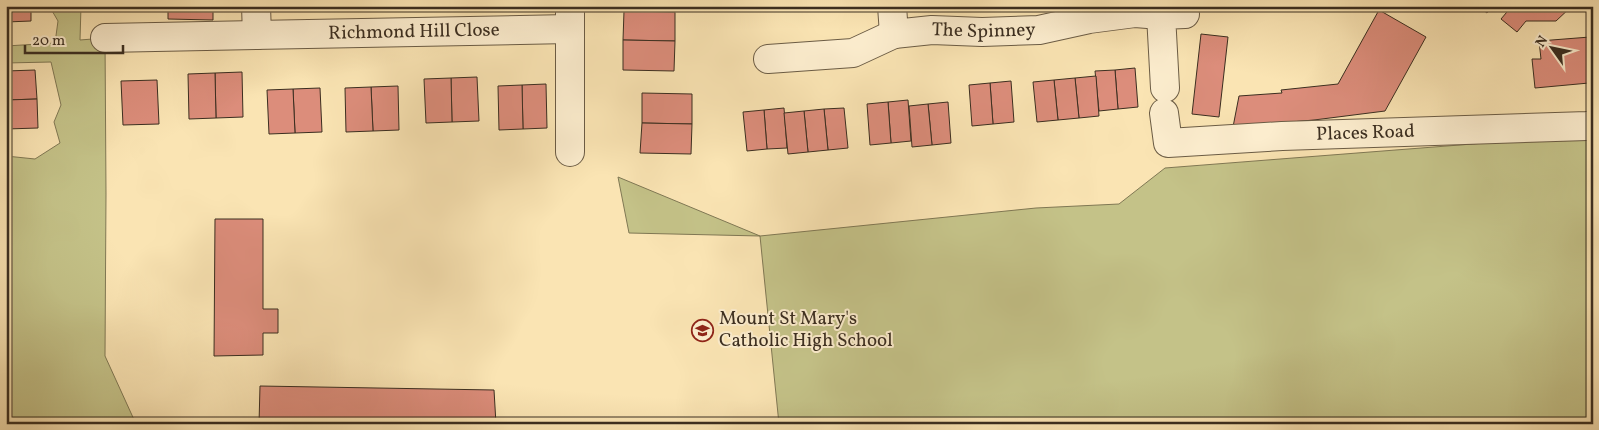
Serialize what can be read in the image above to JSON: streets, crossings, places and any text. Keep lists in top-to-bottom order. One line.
{"streets":{"street":["The Spinney","Richmond Hill Close","Places Road"]},"crossings":[["The Spinney","Places Road"]],"places":{"school or university":["Mount St Mary's Catholic High School"]},"scale_bar":"20 m","north":"top left"}
